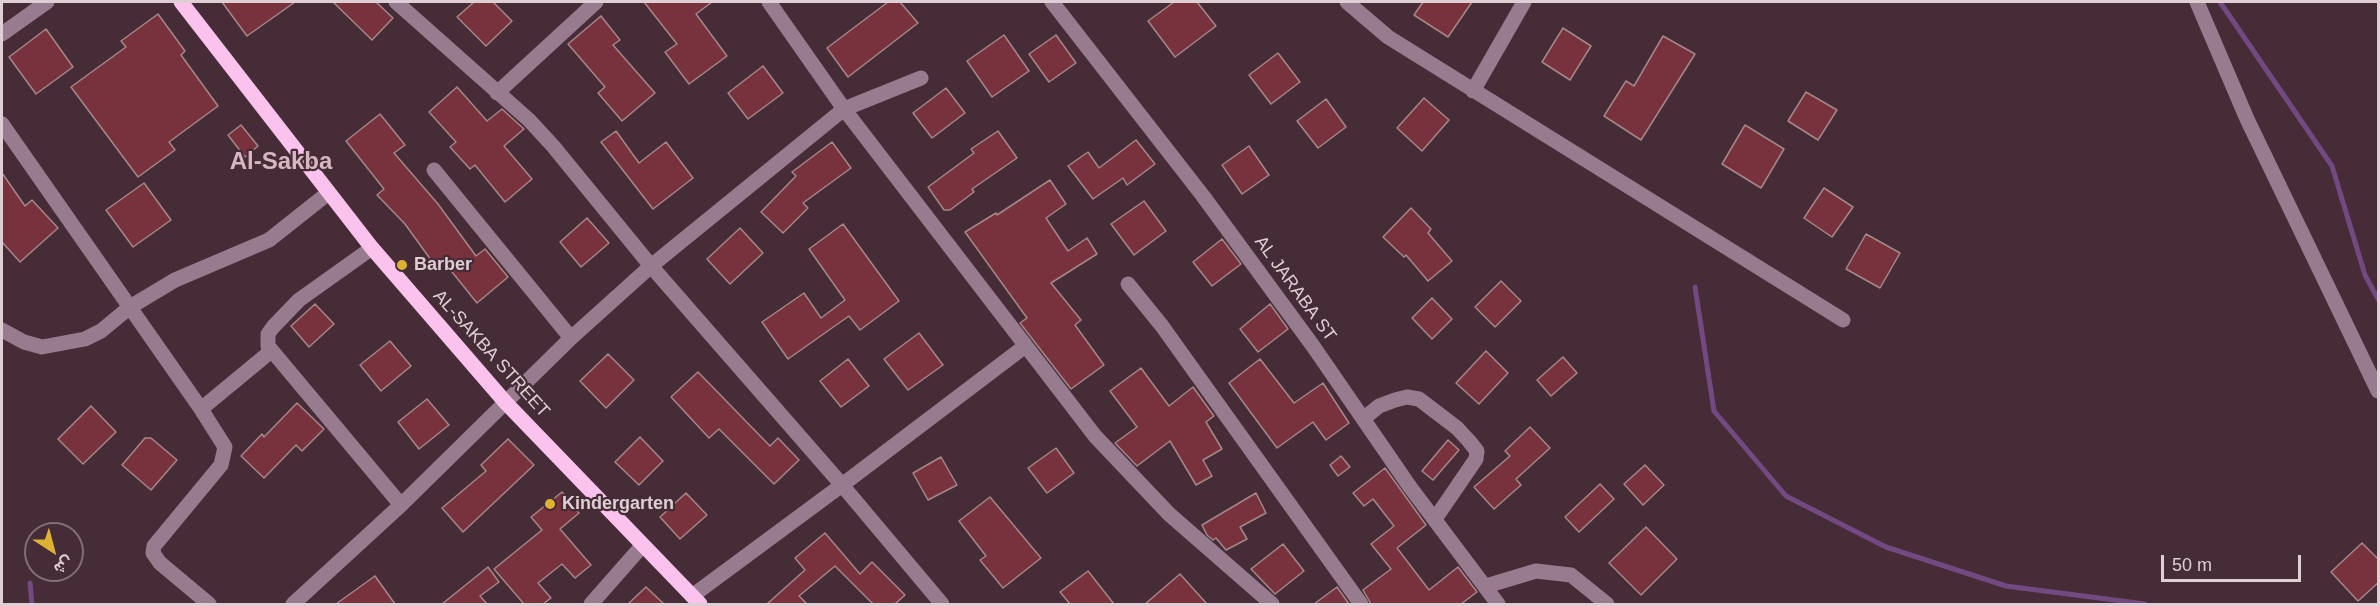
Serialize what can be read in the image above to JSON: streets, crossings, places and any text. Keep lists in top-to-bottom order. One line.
{"streets":{"main road":["AL-SAKBA STREET"],"street":["AL JARABA ST"]},"districts":["Al-Sakba"],"places":["Barber","Kindergarten"],"scale_bar":"50 m","north":"bottom right"}
